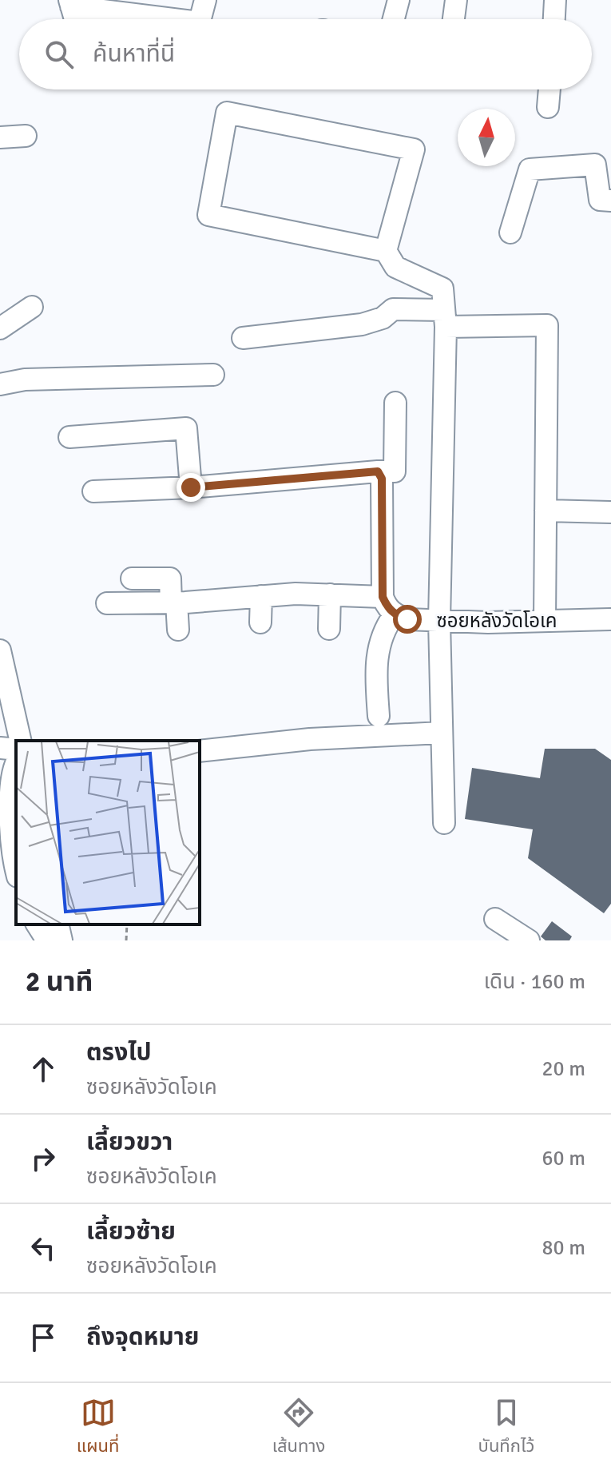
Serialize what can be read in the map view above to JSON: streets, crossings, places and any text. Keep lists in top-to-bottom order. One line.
{"streets":{"street":["ซอยหลังวัดโอเค"]},"north":"top","page":{"search":"ค้นหาที่นี่","heading":["2 นาที","เดิน · 160 m"],"list":[["ตรงไป","ซอยหลังวัดโอเค","20 m"],["เลี้ยวขวา","ซอยหลังวัดโอเค","60 m"],["เลี้ยวซ้าย","ซอยหลังวัดโอเค","80 m"],"ถึงจุดหมาย"],"nav":["แผนที่","เส้นทาง","บันทึกไว้"]}}
